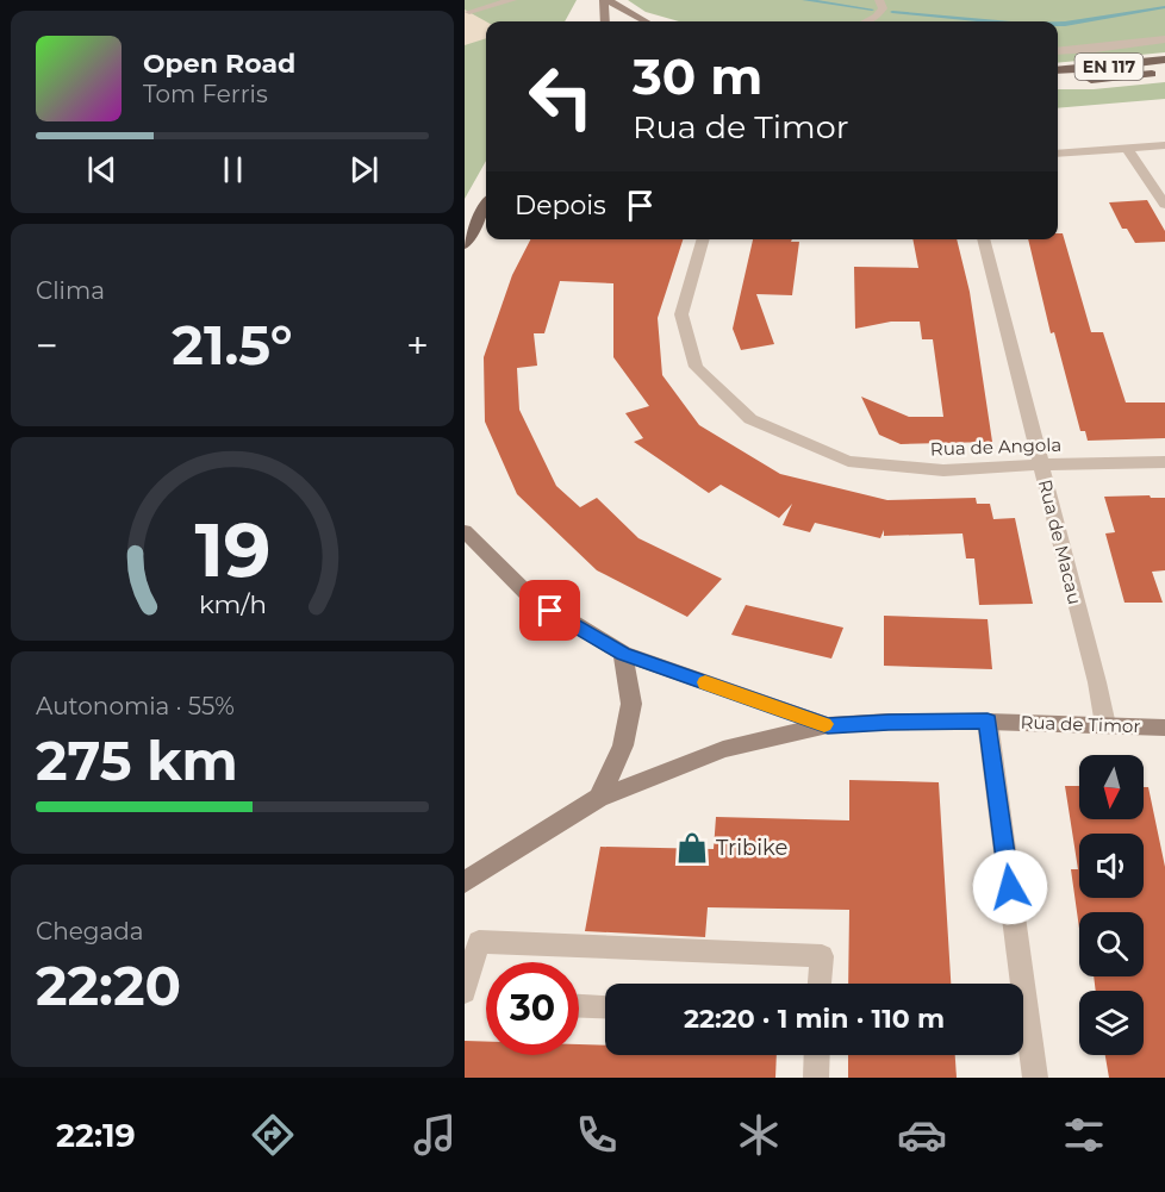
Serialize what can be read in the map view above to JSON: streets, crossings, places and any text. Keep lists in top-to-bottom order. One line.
{"streets":{"main road":["EN 117"],"street":["Rua de Angola","Rua de Macau","Rua de Timor"]},"crossings":[["Rua de Angola","Rua de Macau"],["Rua de Macau","Rua de Timor"]],"places":{"shop":["Tribike"]},"north":"bottom","page":{"turn":["30 m","Rua de Timor"],"song":["Open Road","Tom Ferris"],"then":"Depois","tile":["Clima",["Autonomia · 55%","275 km"],["Chegada","22:20"]],"heat":["−","21.5°","+"],"limit":"30","trip":"22:20 · 1 min · 110 m","tabs":"22:19","gauge":["19","km/h"]}}
